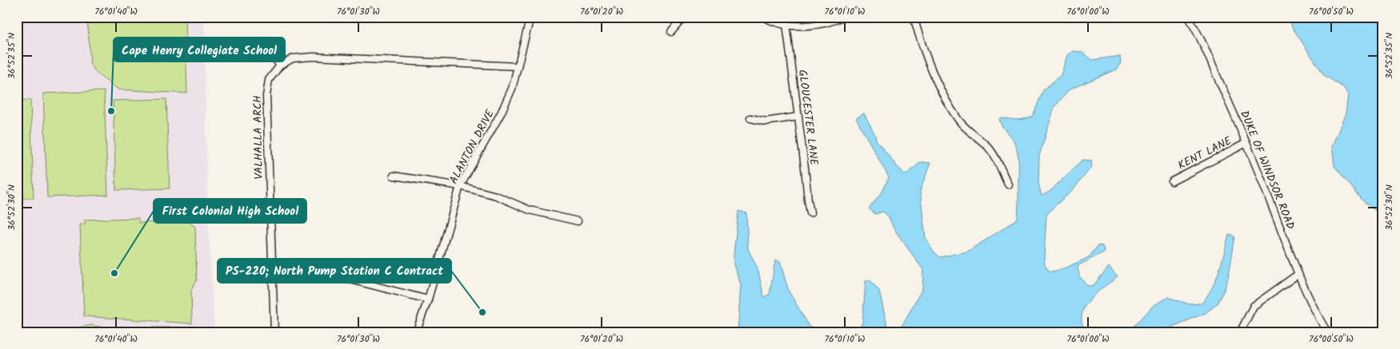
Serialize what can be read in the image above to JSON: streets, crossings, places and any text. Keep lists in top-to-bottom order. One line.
{"streets":{"street":["GLOUCESTER LANE","VALHALLA ARCH","ALANTON DRIVE","KENT LANE","DUKE OF WINDSOR ROAD"]},"crossings":[["KENT LANE","DUKE OF WINDSOR ROAD"]],"places":["Cape Henry Collegiate School","First Colonial High School","PS-220; North Pump Station C Contract"],"coordinates":["76°01'40\"W","76°01'30\"W","76°01'20\"W","76°01'10\"W","76°01'00\"W","76°00'50\"W","36°52'35\"N","36°52'30\"N"]}
